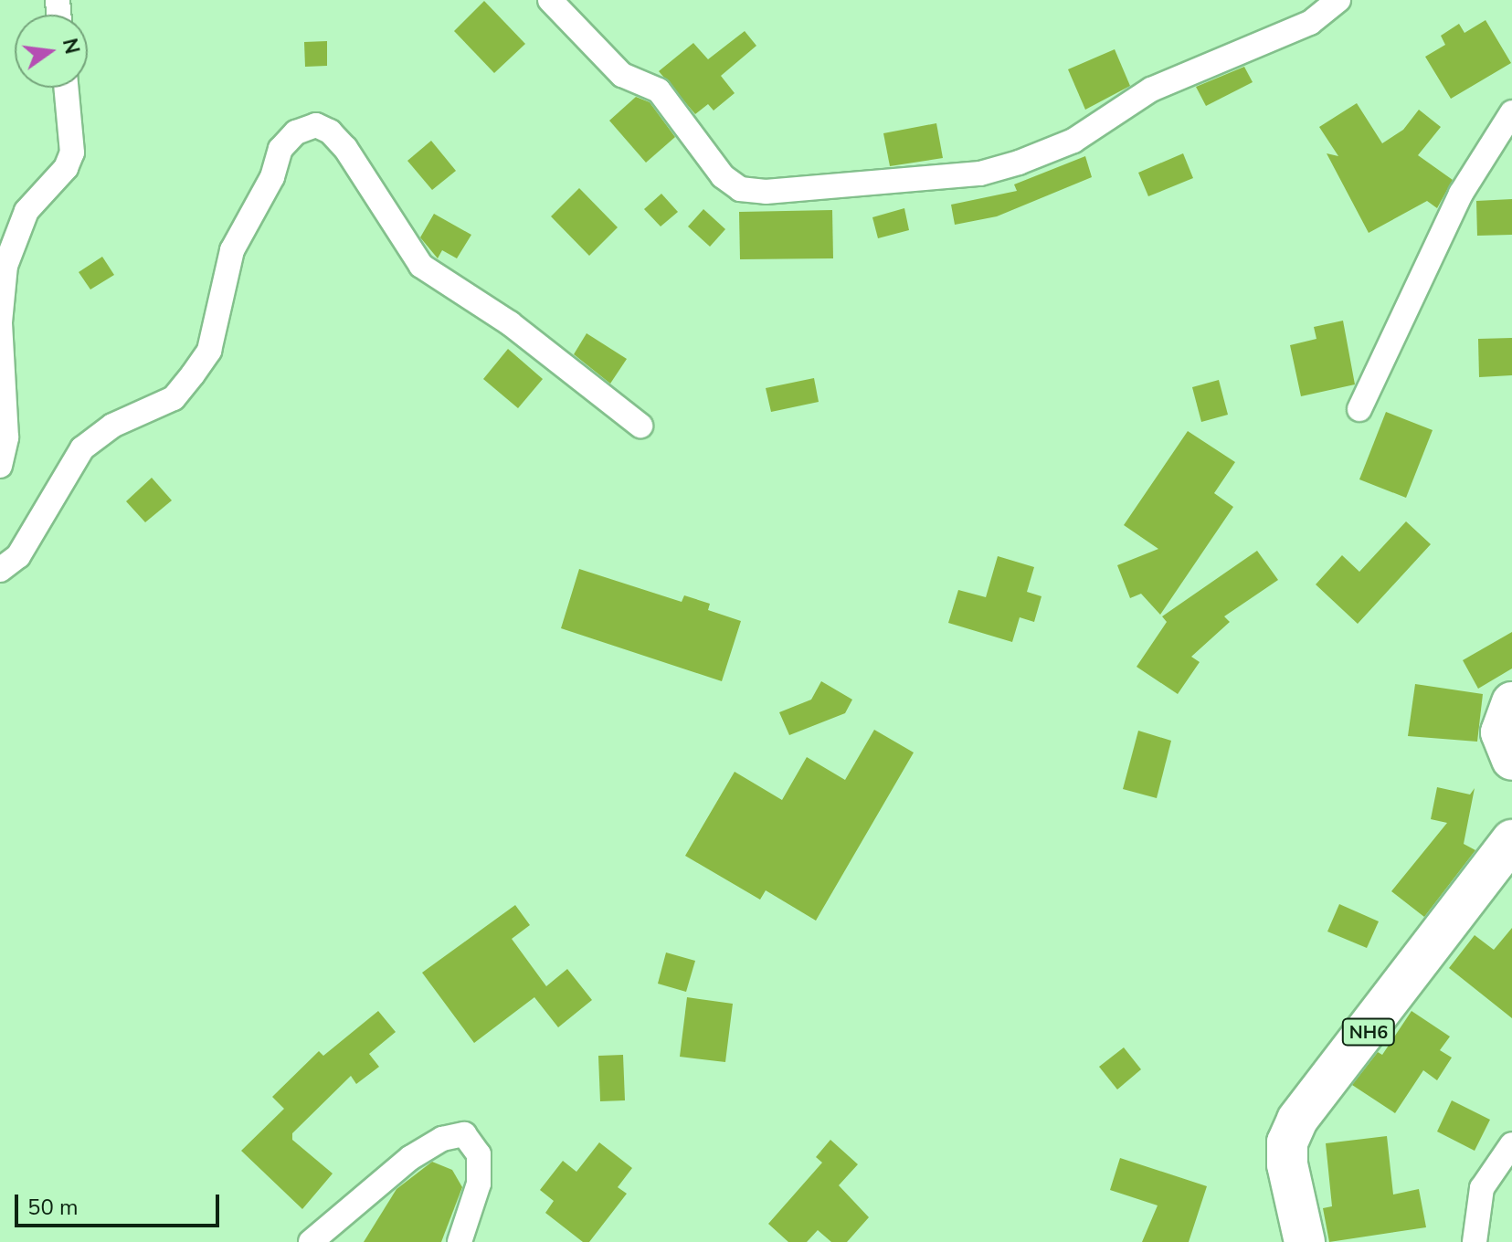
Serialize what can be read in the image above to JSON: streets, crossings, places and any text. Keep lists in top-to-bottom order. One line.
{"streets":{"highway":["NH6"]},"scale_bar":"50 m","north":"right"}
